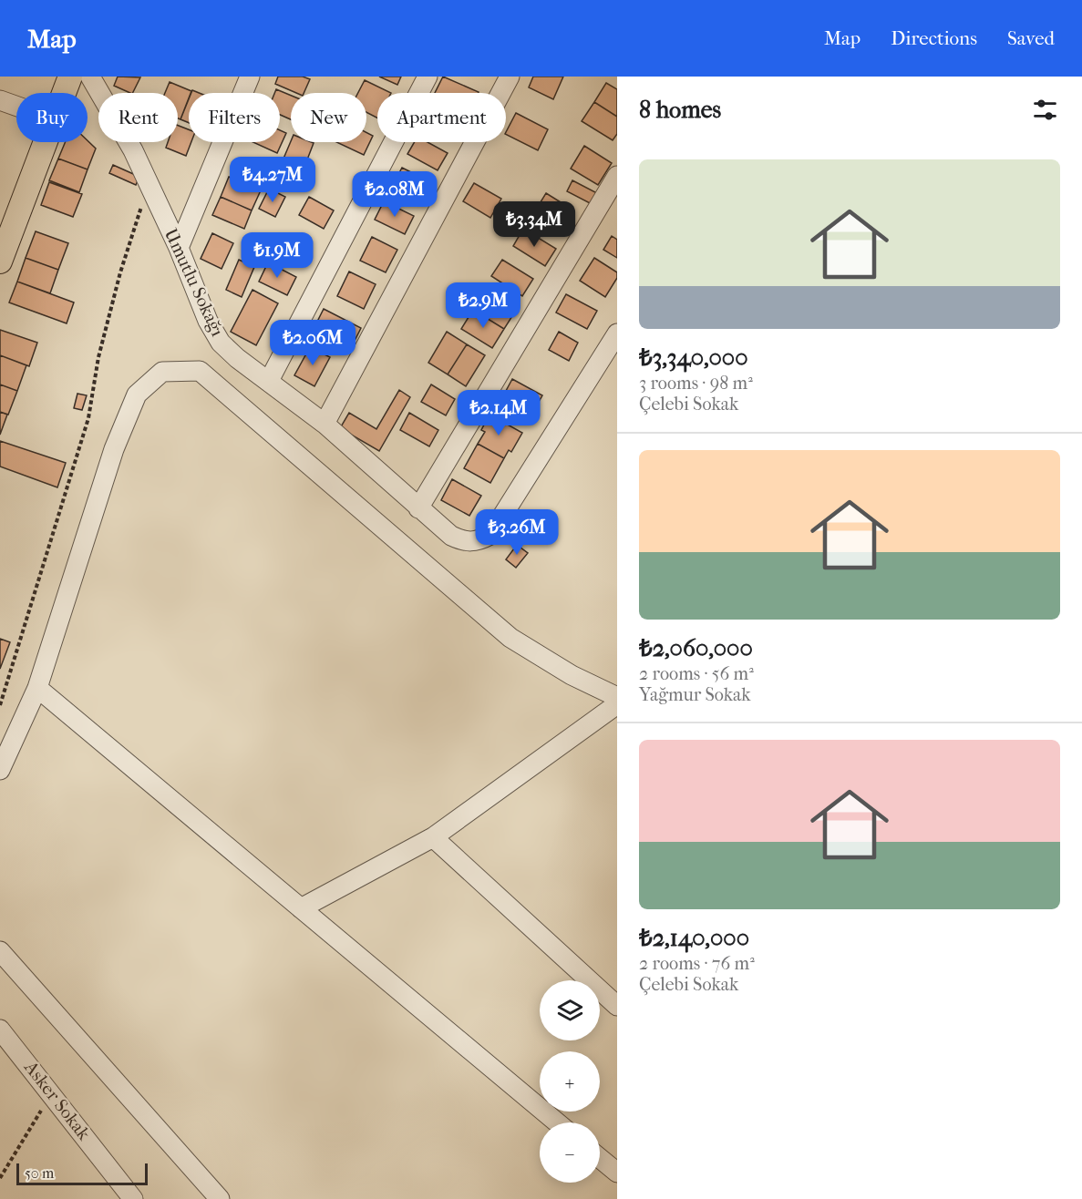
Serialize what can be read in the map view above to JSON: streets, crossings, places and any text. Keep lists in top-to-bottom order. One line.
{"streets":{"street":["Umutlu Sokağı","Asker Sokak"]},"scale_bar":"50 m","page":{"header":"Map","nav":["Map","Directions","Saved"],"heading":"8 homes","chip":["Buy","Rent","Filters","New","Apartment"],"list":[{"name":"₺3,340,000","note":"3 rooms · 98 m² · Çelebi Sokak"},{"name":"₺2,060,000","note":"2 rooms · 56 m² · Yağmur Sokak"},{"name":"₺2,140,000","note":"2 rooms · 76 m² · Çelebi Sokak"}],"price":["₺4.27M","₺2.08M","₺3.34M","₺1.9M","₺2.9M","₺2.06M","₺2.14M","₺3.26M"],"map_buttons":["+","−"],"scale":"50 m"}}
